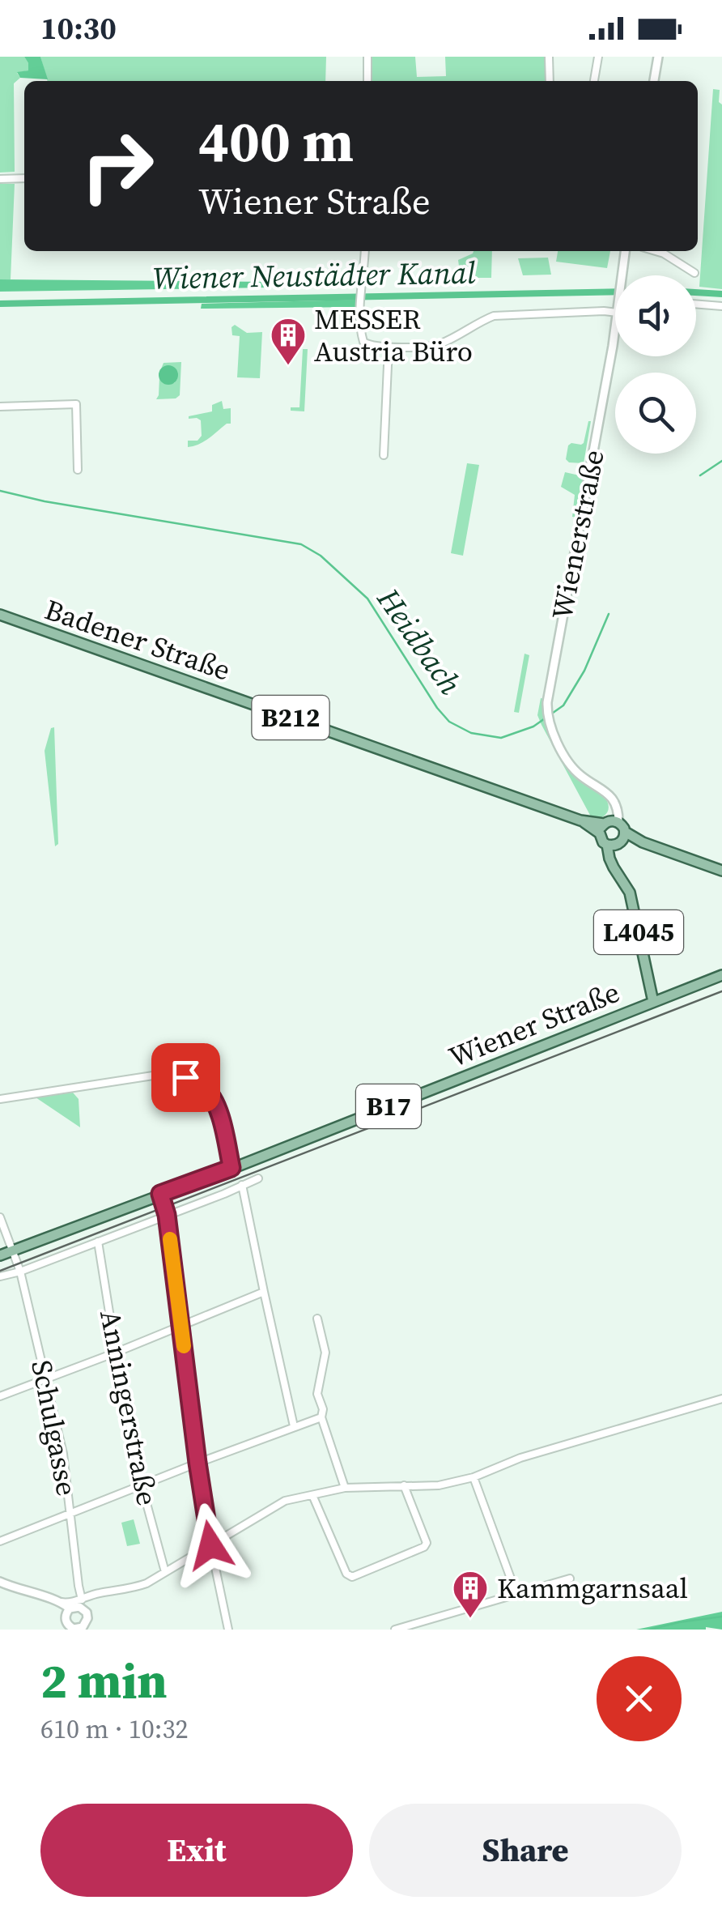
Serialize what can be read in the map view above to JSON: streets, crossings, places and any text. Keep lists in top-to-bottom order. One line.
{"streets":{"main road":["Badener Straße","B212","L4045","Wiener Straße","B17"],"street":["Wienerstraße","Anningerstraße","Schulgasse"]},"crossings":[["Wienerstraße","Badener Straße"],["Wienerstraße","B212"],["Badener Straße","B212"],["B212","L4045"],["L4045","Wiener Straße"],["Wiener Straße","Schulgasse"]],"water":["Wiener Neustädter Kanal","Heidbach"],"places":{"building":["MESSER Austria Büro","Kammgarnsaal"]},"page":{"status":"10:30","turn":["400 m","Wiener Straße"],"heading":["2 min","610 m · 10:32"],"buttons":["Exit","Share"]}}
